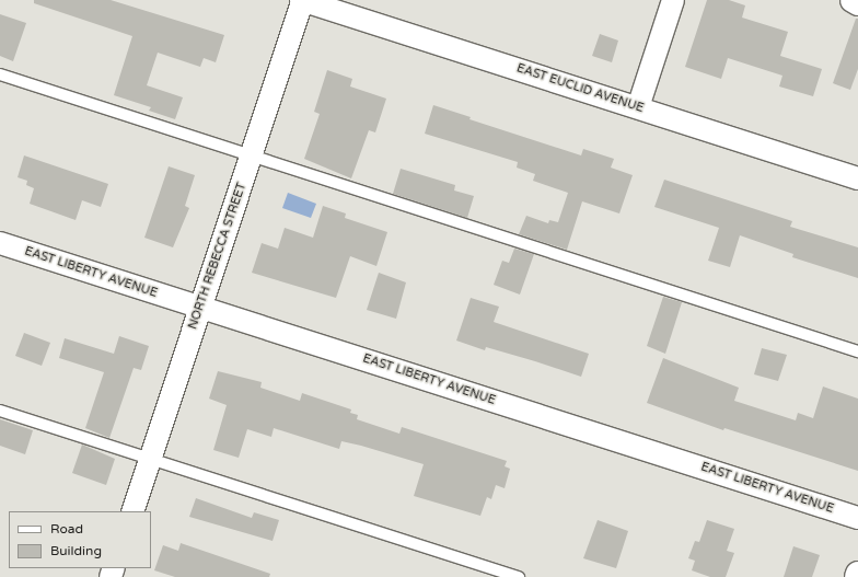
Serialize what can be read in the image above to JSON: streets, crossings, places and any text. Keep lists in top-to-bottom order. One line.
{"streets":{"street":["EAST EUCLID AVENUE","NORTH REBECCA STREET","EAST LIBERTY AVENUE"]},"crossings":[["EAST EUCLID AVENUE","NORTH REBECCA STREET"],["NORTH REBECCA STREET","EAST LIBERTY AVENUE"]],"legend":["Road","Building"]}
